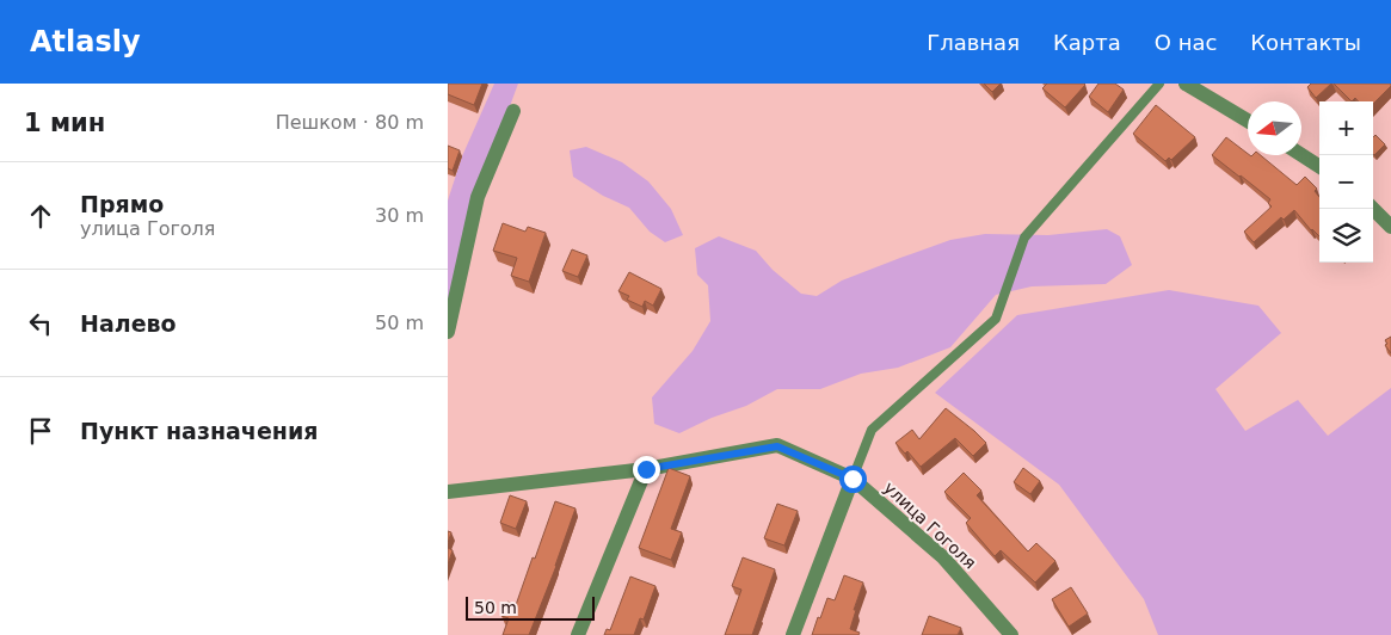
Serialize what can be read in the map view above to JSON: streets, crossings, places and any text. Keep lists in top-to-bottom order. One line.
{"streets":{"street":["улица Гоголя"]},"scale_bar":"50 m","north":"left","page":{"header":"Atlasly","nav":["Главная","Карта","О нас","Контакты"],"heading":["1 мин","Пешком · 80 m"],"map_buttons":["+","−"],"list":[["Прямо","улица Гоголя","30 m"],["Налево","50 m"],"Пункт назначения"],"scale":"50 m"}}
